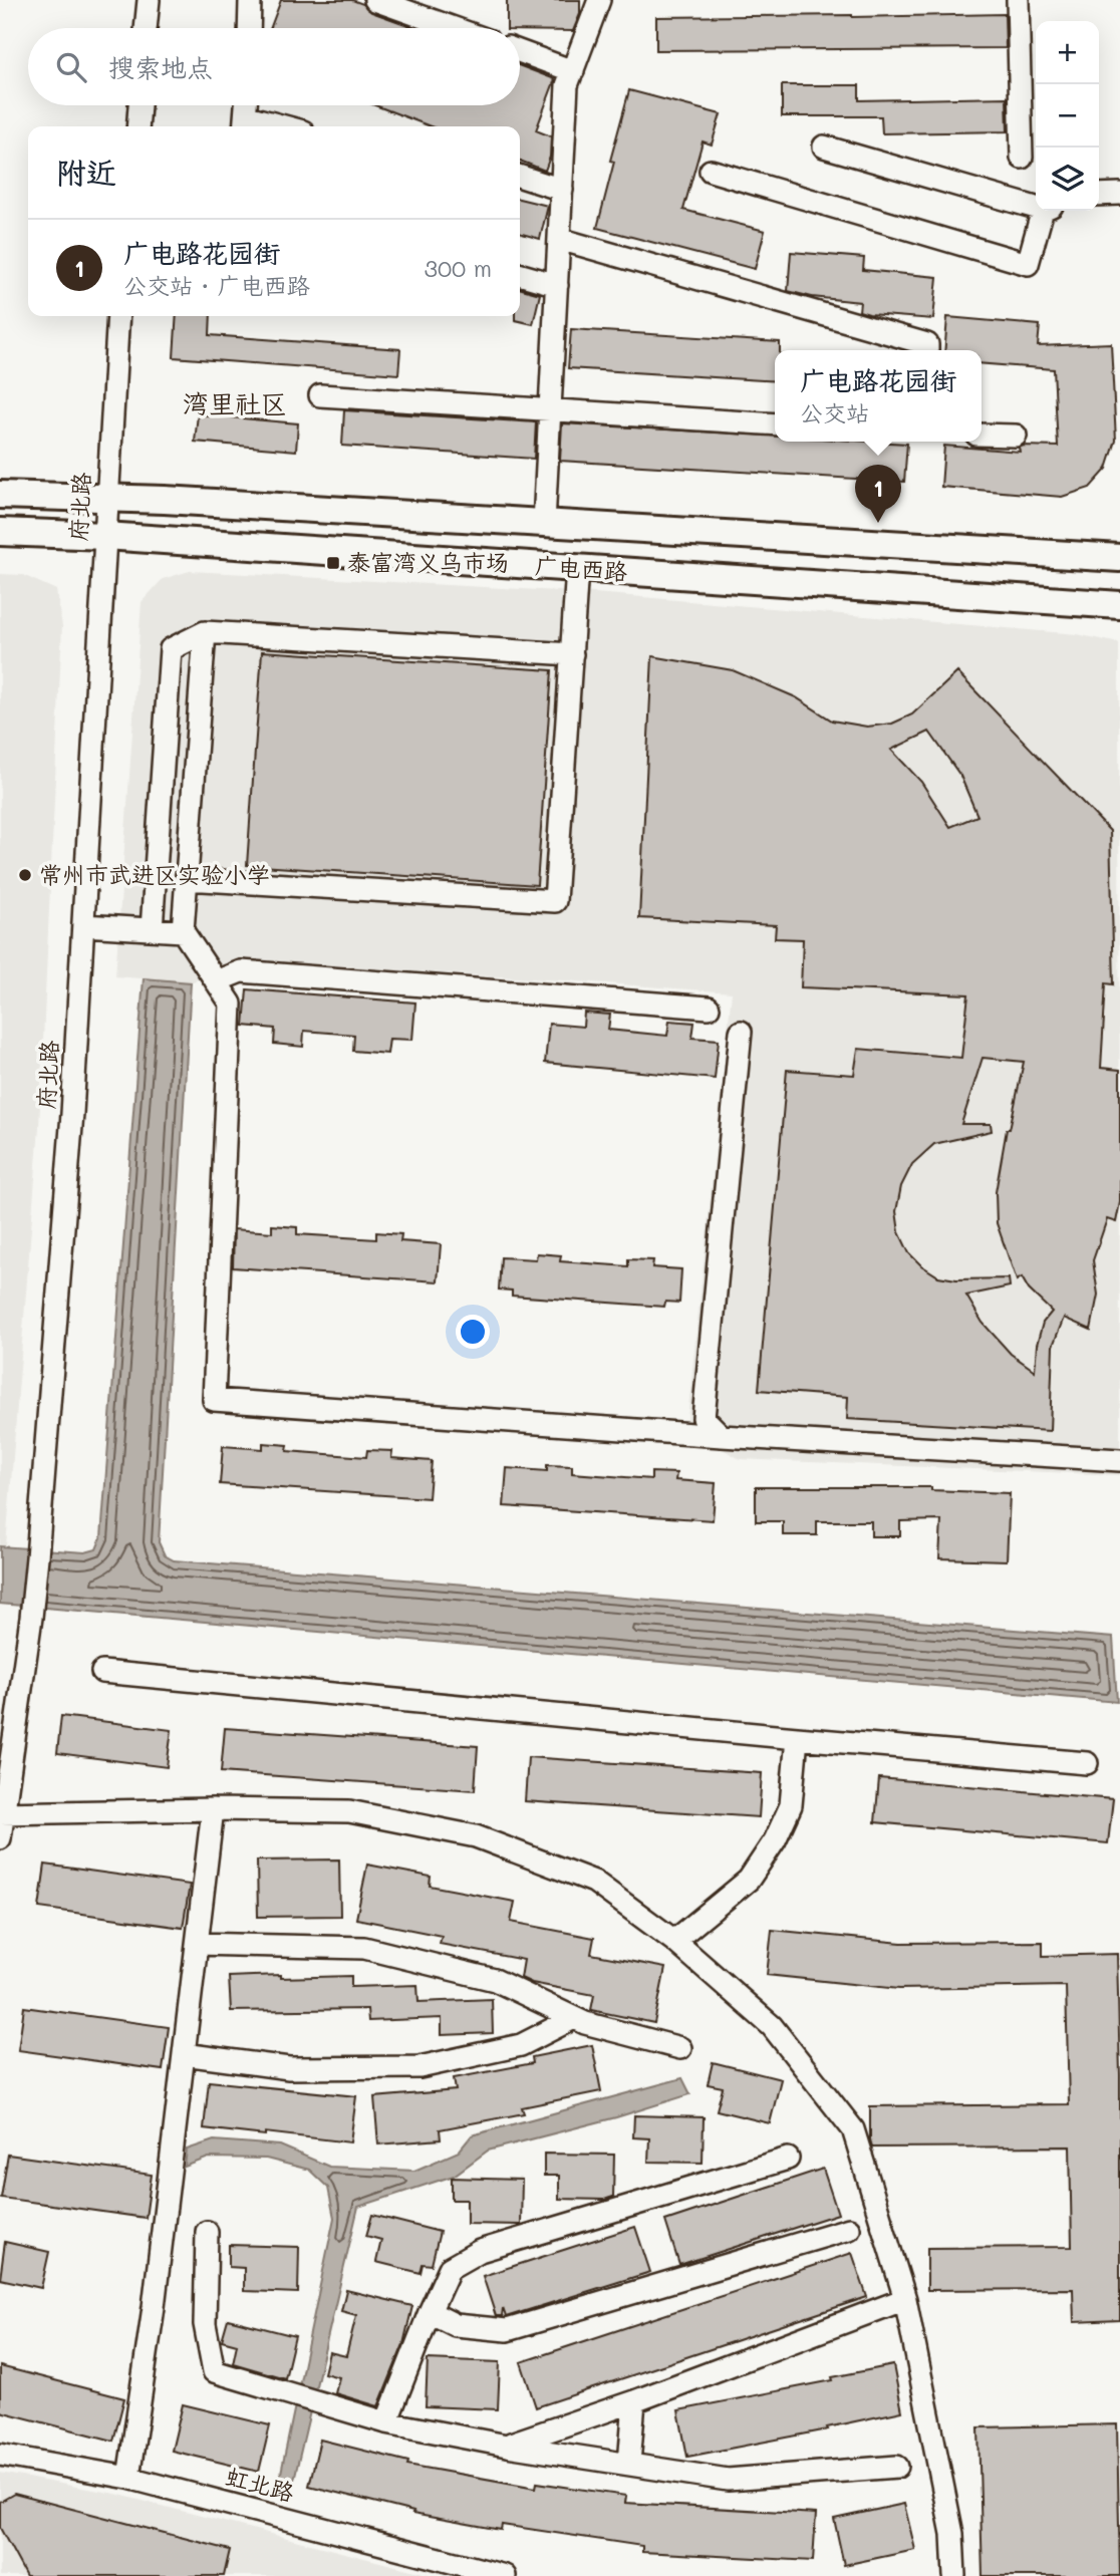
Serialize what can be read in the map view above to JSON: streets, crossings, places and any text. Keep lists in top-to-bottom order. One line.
{"streets":{"main road":["广电西路"],"street":["府北路","虹北路"]},"crossings":[["府北路","广电西路"]],"districts":["湾里社区"],"places":{"transit":["泰富湾义乌市场"],"other":["常州市武进区实验小学"]},"page":{"map_buttons":["+","−"],"search":"搜索地点","heading":"附近","list":[{"mark":"1","name":"广电路花园街","note":"公交站 · 广电西路","value":"300 m"}],"popup":["广电路花园街","公交站"],"pins":"1"}}
